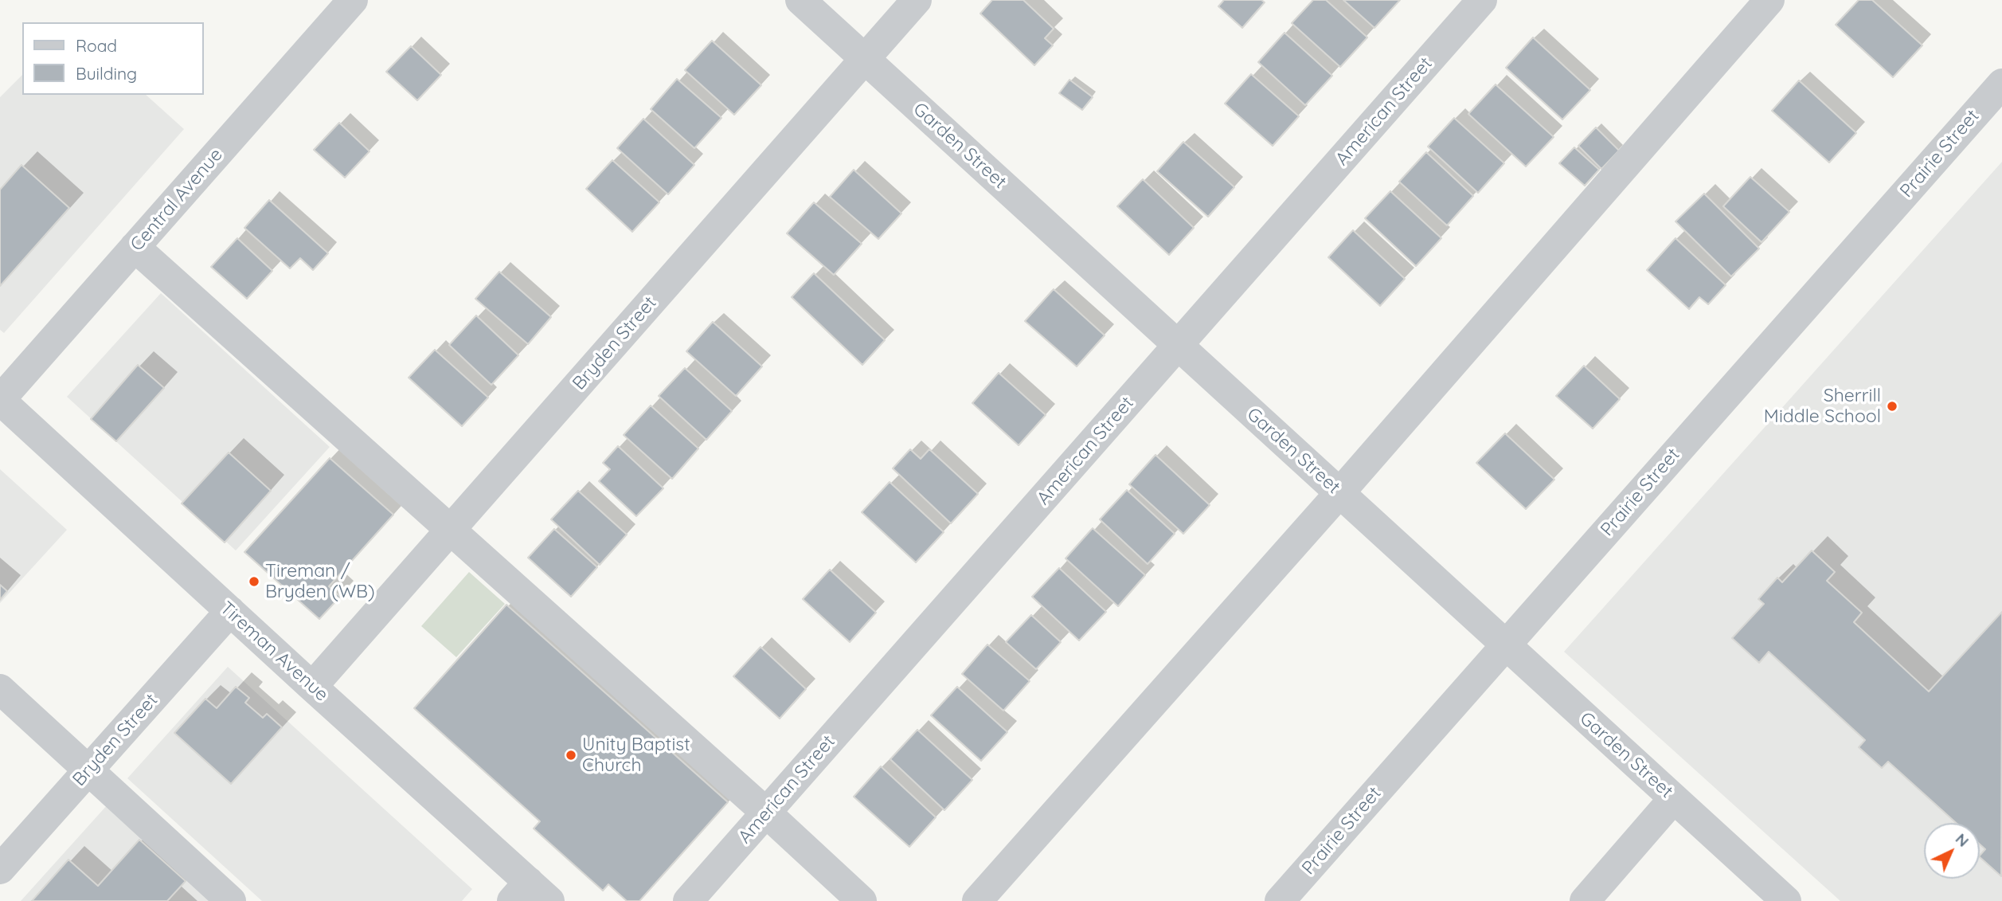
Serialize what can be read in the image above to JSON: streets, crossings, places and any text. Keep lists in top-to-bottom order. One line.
{"streets":{"street":["American Street","Garden Street","Prairie Street","Central Avenue","Bryden Street","Tireman Avenue"]},"crossings":[["American Street","Garden Street"],["Garden Street","Prairie Street"],["Garden Street","Bryden Street"],["Central Avenue","Tireman Avenue"],["Bryden Street","Tireman Avenue"]],"places":["Sherrill Middle School","Tireman / Bryden (WB)","Unity Baptist Church"],"legend":["Road","Building"],"north":"top right"}
